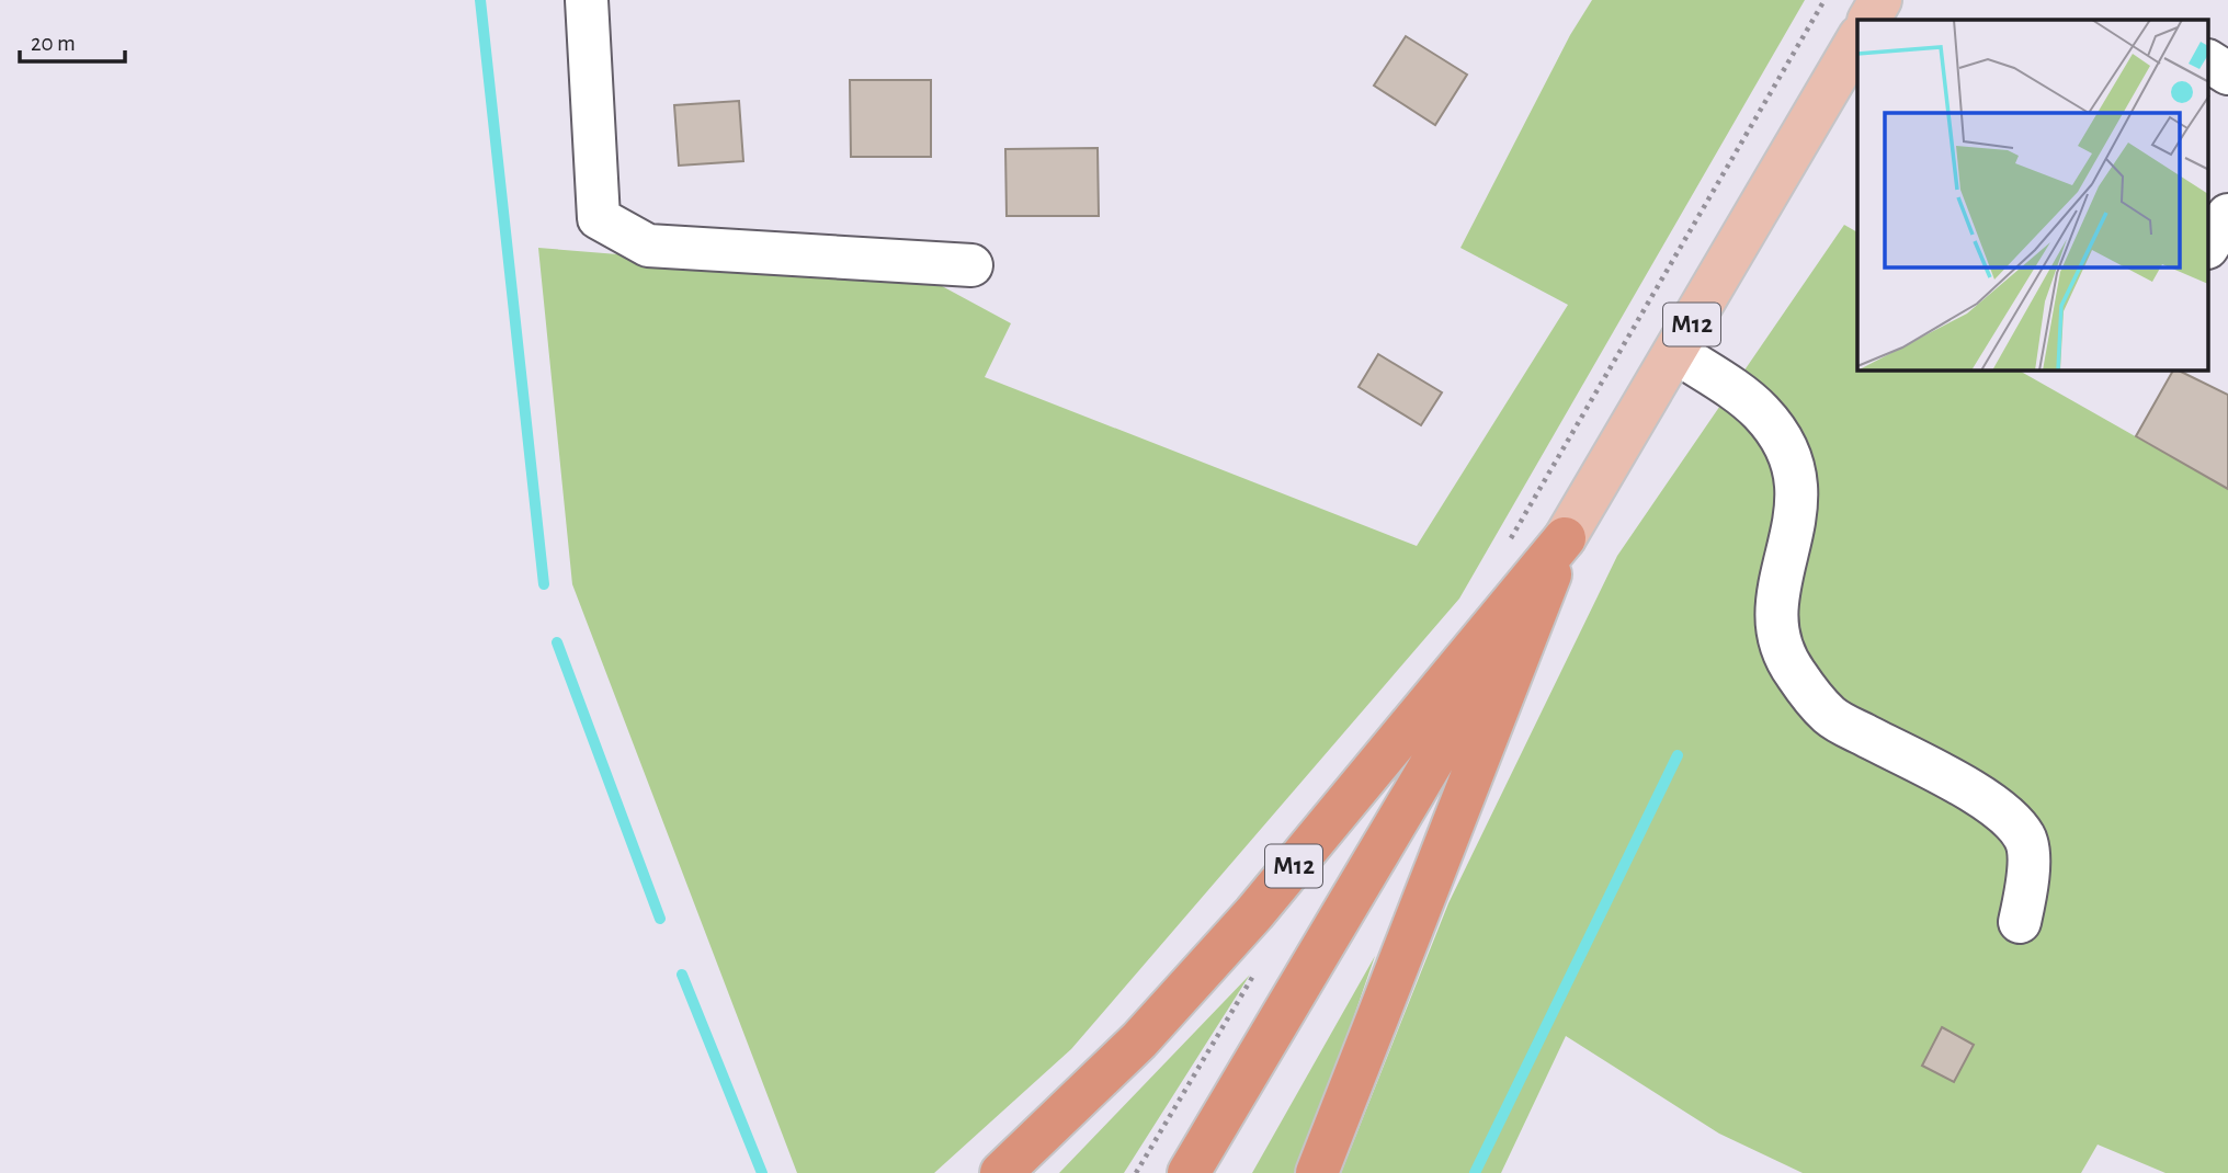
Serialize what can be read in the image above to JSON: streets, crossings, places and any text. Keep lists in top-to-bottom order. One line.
{"streets":{"highway":["М12"]},"scale_bar":"20 m"}
